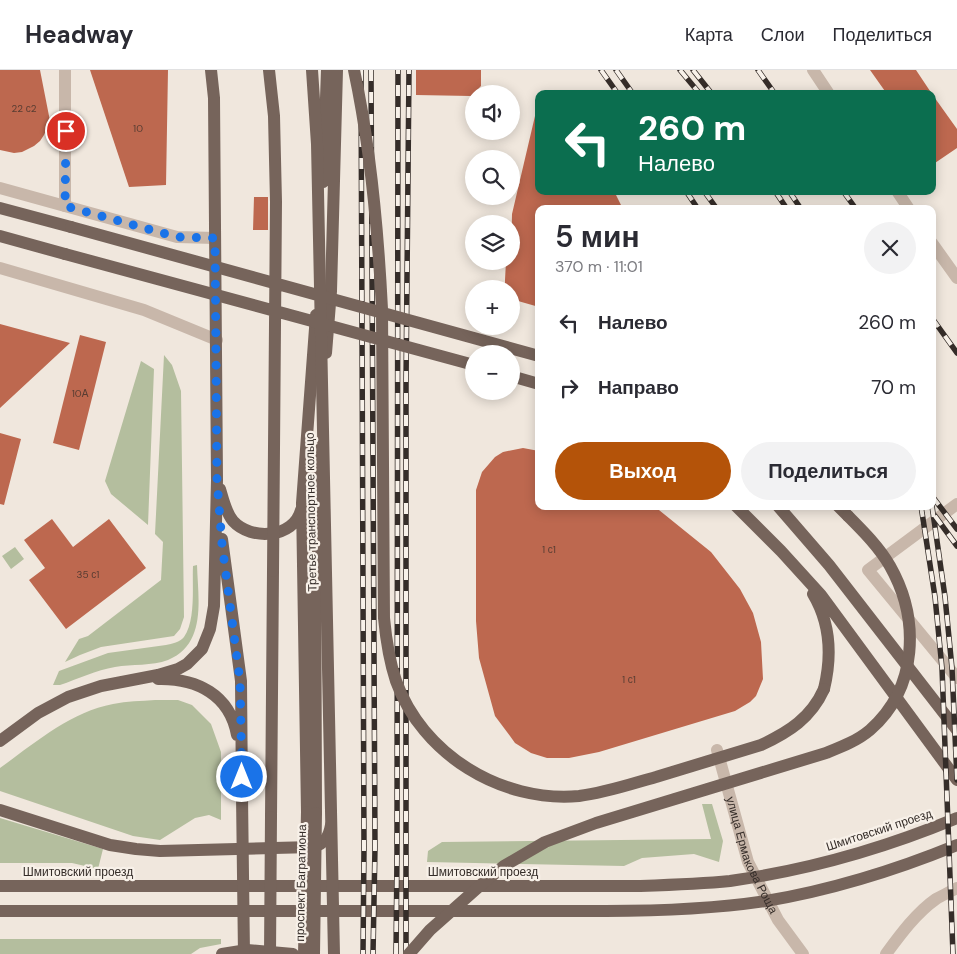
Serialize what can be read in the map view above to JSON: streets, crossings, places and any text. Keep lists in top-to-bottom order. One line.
{"streets":{"main road":["Третье транспортное кольцо","Шмитовский проезд","проспект Багратиона"],"street":["улица Ермакова Роща"]},"crossings":[["Шмитовский проезд","улица Ермакова Роща"]],"house_numbers":["22 с2","10","10А","1 с1","35 с1","1 с1"],"page":{"header":"Headway","nav":["Карта","Слои","Поделиться"],"map_buttons":["+","−"],"turn":["260 m","Налево"],"heading":["5 мин","370 m · 11:01"],"list":[{"name":"Налево","value":"260 m"},{"name":"Направо","value":"70 m"}],"buttons":["Выход","Поделиться"]}}
